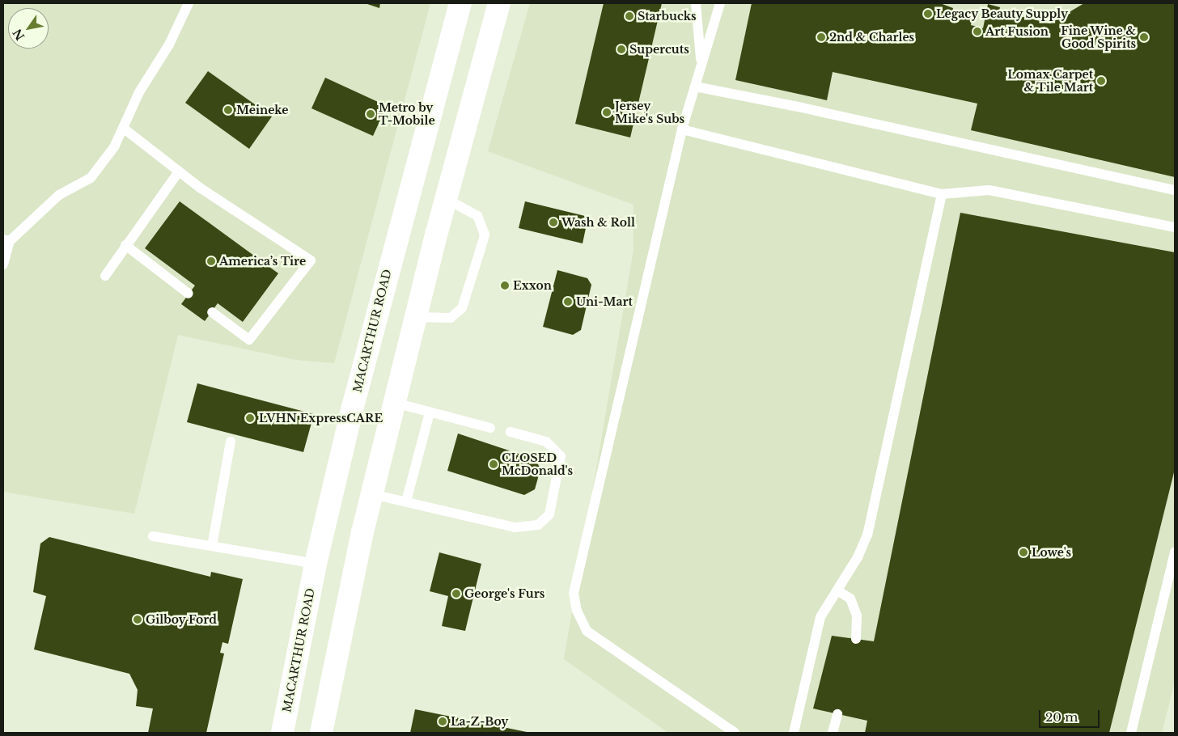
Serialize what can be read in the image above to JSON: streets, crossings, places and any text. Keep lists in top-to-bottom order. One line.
{"streets":{"highway":["MACARTHUR ROAD"]},"places":["Legacy Beauty Supply","Starbucks","Art Fusion","2nd & Charles","Fine Wine & Good Spirits","Supercuts","Lomax Carpet & Tile Mart","Meineke","Jersey Mike's Subs","Metro by T-Mobile","Wash & Roll","America’s Tire","Exxon","Uni-Mart","LVHN ExpressCARE","CLOSED McDonald's","Lowe's","George's Furs","Gilboy Ford","La-Z-Boy"],"scale_bar":"20 m","north":"bottom left"}
